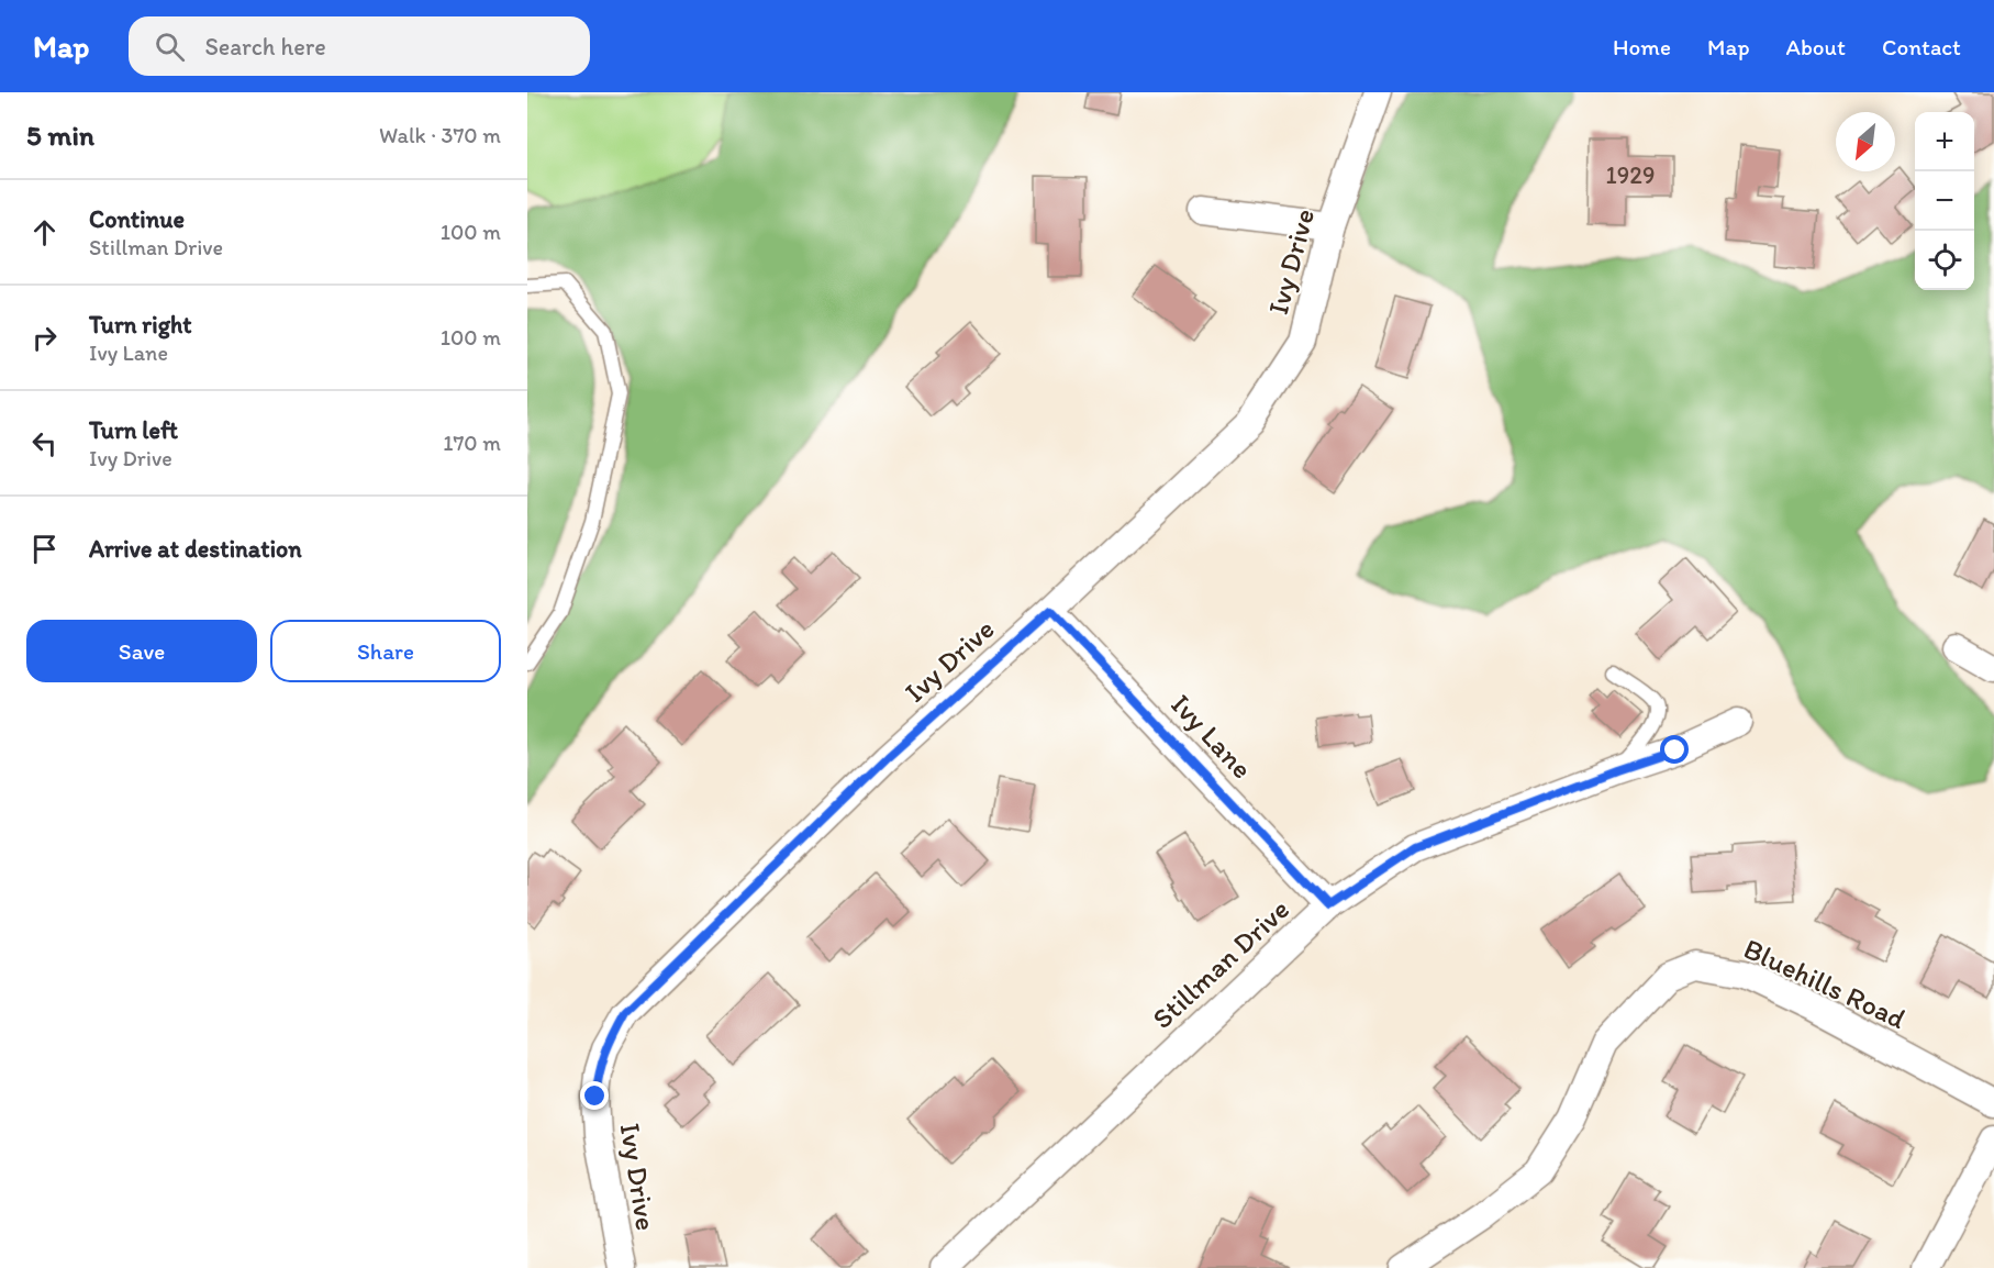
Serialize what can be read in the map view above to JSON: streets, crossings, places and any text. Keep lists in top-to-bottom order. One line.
{"streets":{"street":["Ivy Drive","Ivy Lane","Stillman Drive","Bluehills Road"]},"crossings":[["Ivy Drive","Ivy Lane"],["Ivy Lane","Stillman Drive"]],"house_numbers":["1929"],"north":"bottom left","page":{"header":"Map","search":"Search here","nav":["Home","Map","About","Contact"],"heading":["5 min","Walk · 370 m"],"map_buttons":["+","−"],"list":[["Continue","Stillman Drive","100 m"],["Turn right","Ivy Lane","100 m"],["Turn left","Ivy Drive","170 m"],"Arrive at destination"],"buttons":["Save","Share"]}}
